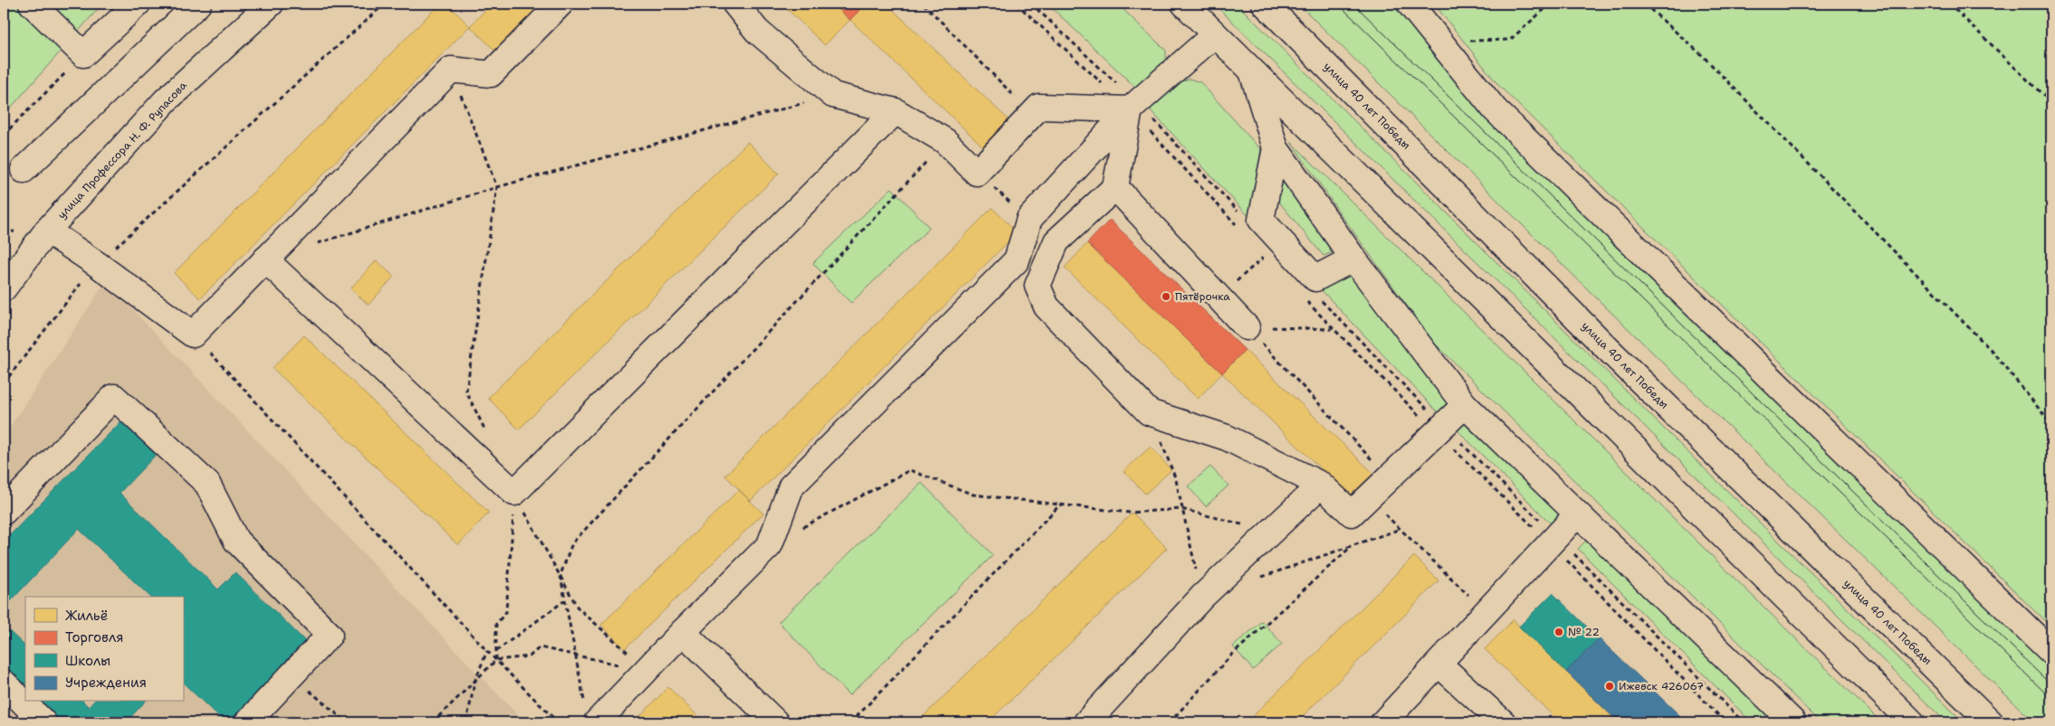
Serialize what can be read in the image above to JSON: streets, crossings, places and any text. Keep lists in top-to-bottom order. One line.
{"streets":{"street":["улица 40 лет Победы","улица Профессора Н. Ф. Рупасова"]},"places":["Пятёрочка","№ 22","Ижевск 426067"],"legend":["Жильё","Торговля","Школы","Учреждения"]}
